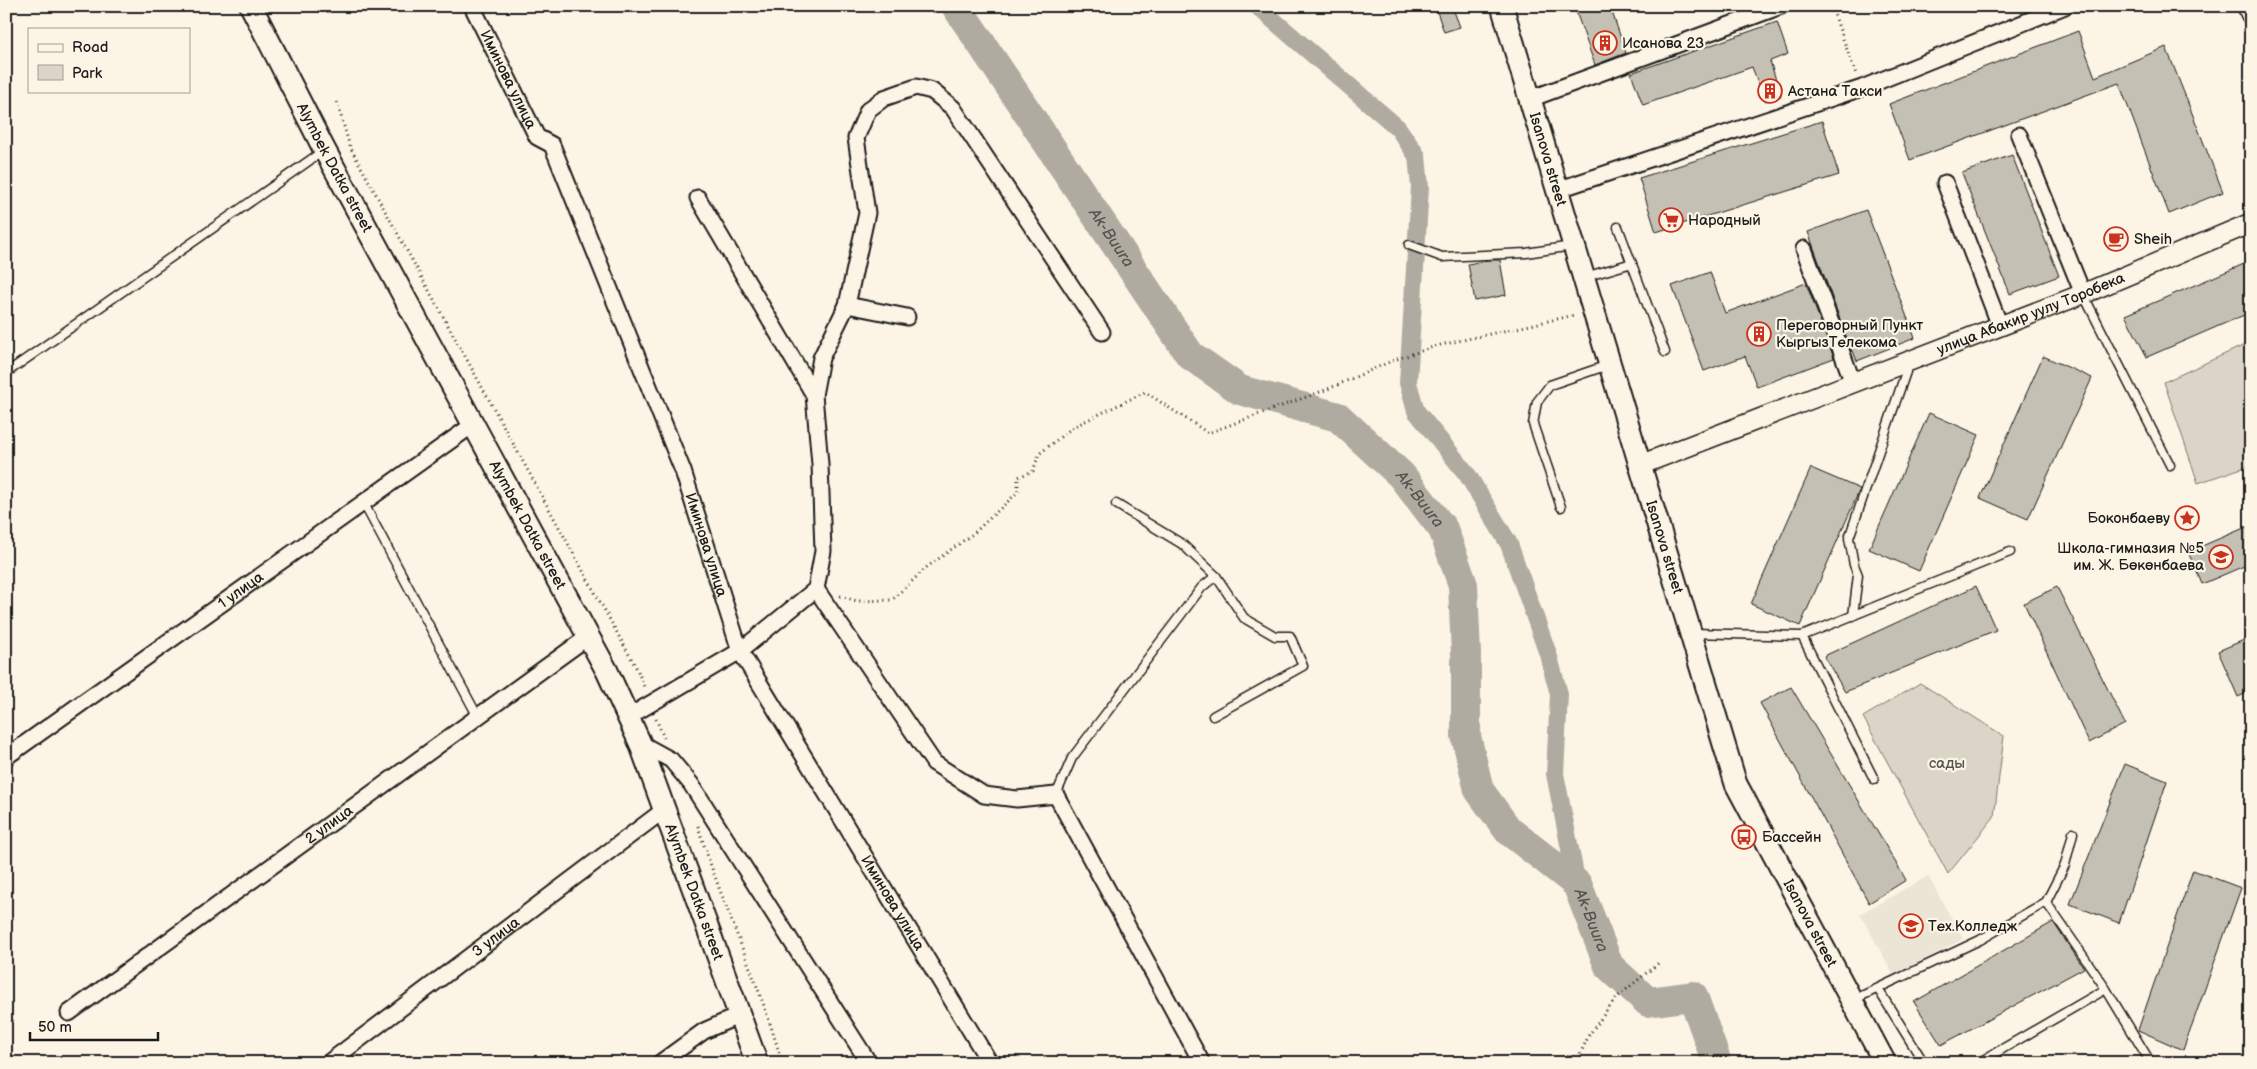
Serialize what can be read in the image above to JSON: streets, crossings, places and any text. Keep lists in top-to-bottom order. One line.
{"streets":{"main road":["Isanova street","Alymbek Datka street"],"street":["Иминова улица","улица Абакир уулу Торобека","1 улица","2 улица","3 улица"]},"crossings":[["Isanova street","улица Абакир уулу Торобека"],["Alymbek Datka street","1 улица"],["Alymbek Datka street","2 улица"],["Alymbek Datka street","3 улица"]],"water":["Ak-Buura"],"parks":["сады"],"places":{"building":["Исанова 23","Астана Такси","Переговорный Пункт КыргызТелекома"],"supermarket":["Народный"],"cafe":["Sheih"],"place":["Боконбаеву"],"school or university":["Школа-гимназия №5 им. Ж. Бөкөнбаева","Тех.Колледж"],"bus stop":["Бассейн"]},"legend":["Road","Park"],"scale_bar":"50 m"}
